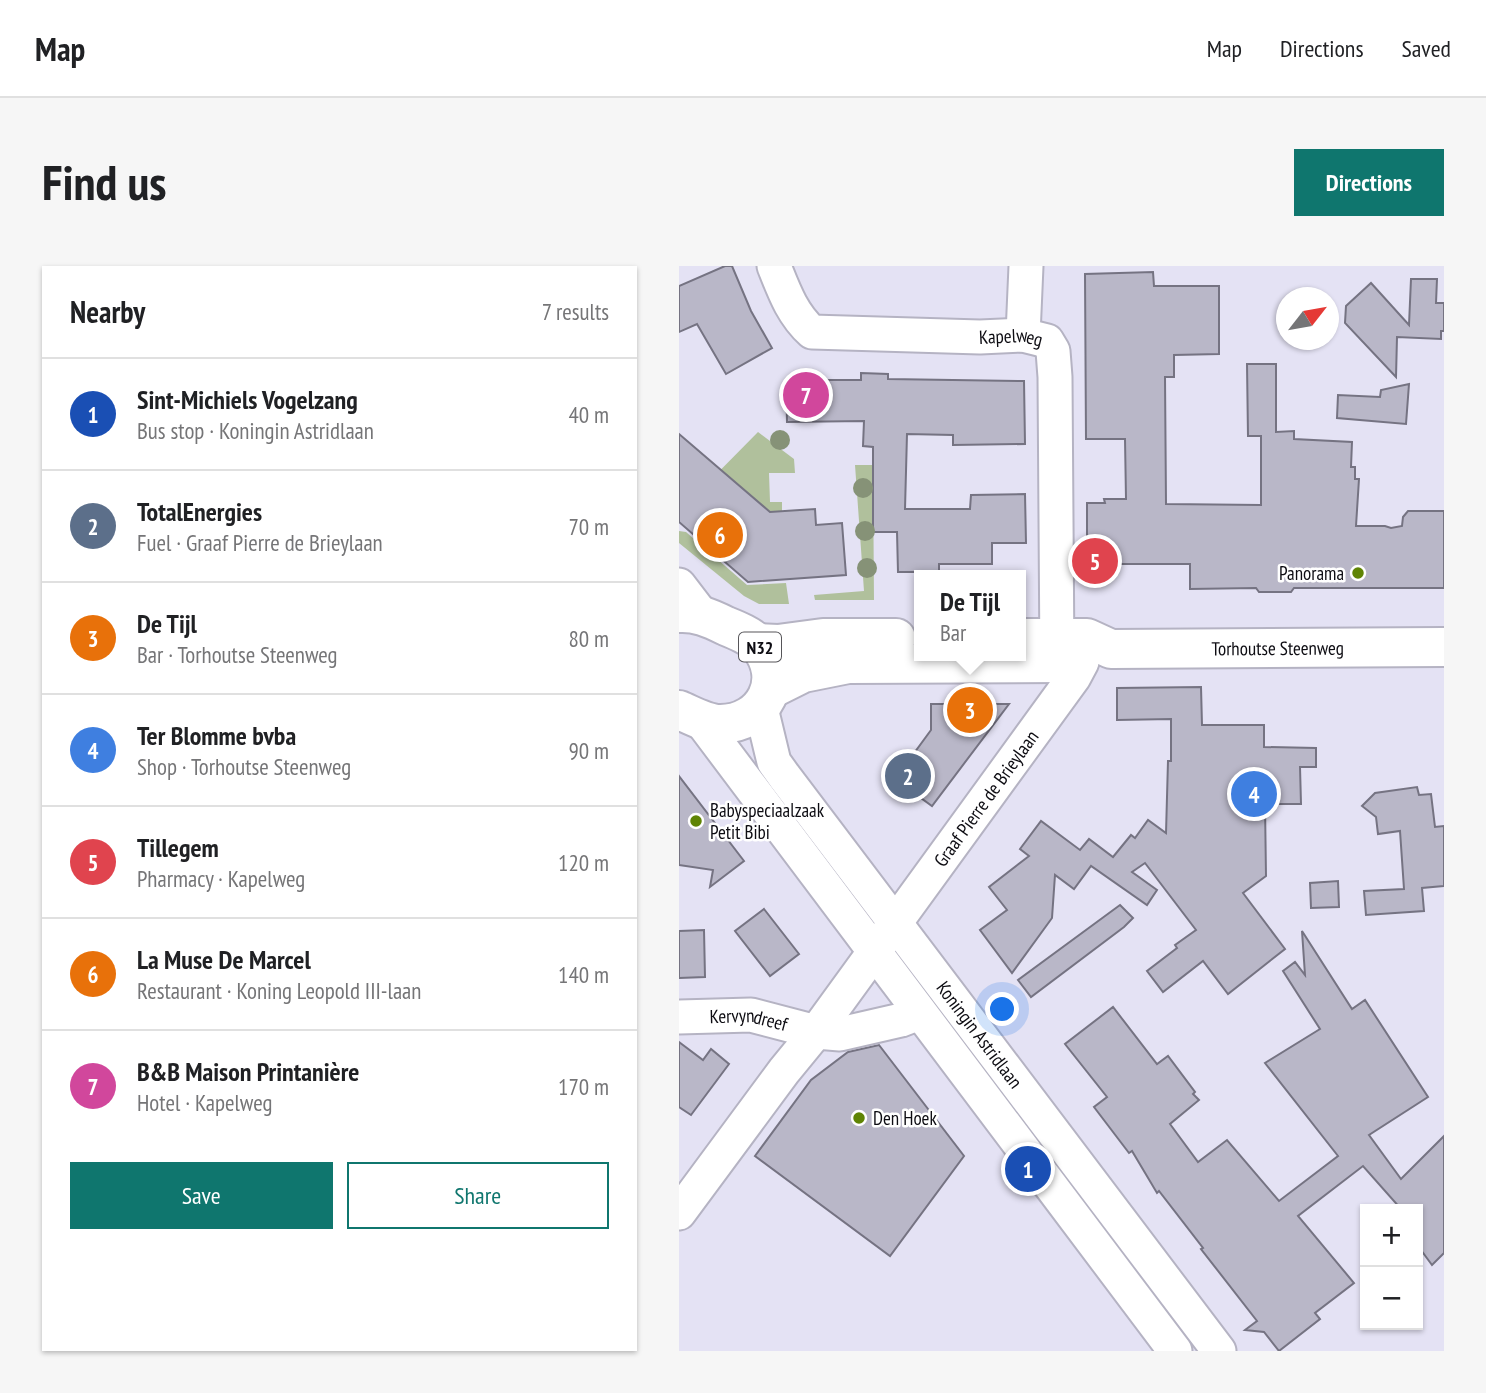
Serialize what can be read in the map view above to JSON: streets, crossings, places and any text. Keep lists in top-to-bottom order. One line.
{"streets":{"main road":["N32","Torhoutse Steenweg"],"street":["Kapelweg","Graaf Pierre de Brieylaan","Kervyndreef","Koningin Astridlaan"]},"crossings":[["Kapelweg","Torhoutse Steenweg"],["Kapelweg","Graaf Pierre de Brieylaan"],["N32","Torhoutse Steenweg"],["N32","Koningin Astridlaan"],["Torhoutse Steenweg","Graaf Pierre de Brieylaan"],["Torhoutse Steenweg","Koningin Astridlaan"],["Graaf Pierre de Brieylaan","Kervyndreef"],["Graaf Pierre de Brieylaan","Koningin Astridlaan"],["Kervyndreef","Koningin Astridlaan"]],"places":["Panorama","Babyspeciaalzaak Petit Bibi","Den Hoek"],"north":"top right","page":{"header":"Map","nav":["Map","Directions","Saved"],"buttons":["Directions",["Save","Share"]],"title":"Find us","heading":["Nearby","7 results"],"list":[{"mark":"1","name":"Sint-Michiels Vogelzang","note":"Bus stop · Koningin Astridlaan","value":"40 m"},{"mark":"2","name":"TotalEnergies","note":"Fuel · Graaf Pierre de Brieylaan","value":"70 m"},{"mark":"3","name":"De Tijl","note":"Bar · Torhoutse Steenweg","value":"80 m"},{"mark":"4","name":"Ter Blomme bvba","note":"Shop · Torhoutse Steenweg","value":"90 m"},{"mark":"5","name":"Tillegem","note":"Pharmacy · Kapelweg","value":"120 m"},{"mark":"6","name":"La Muse De Marcel","note":"Restaurant · Koning Leopold III-laan","value":"140 m"},{"mark":"7","name":"B&B Maison Printanière","note":"Hotel · Kapelweg","value":"170 m"}],"pins":["7","6","5","3","2","4","1"],"popup":["De Tijl","Bar"],"map_buttons":["+","−"]}}
